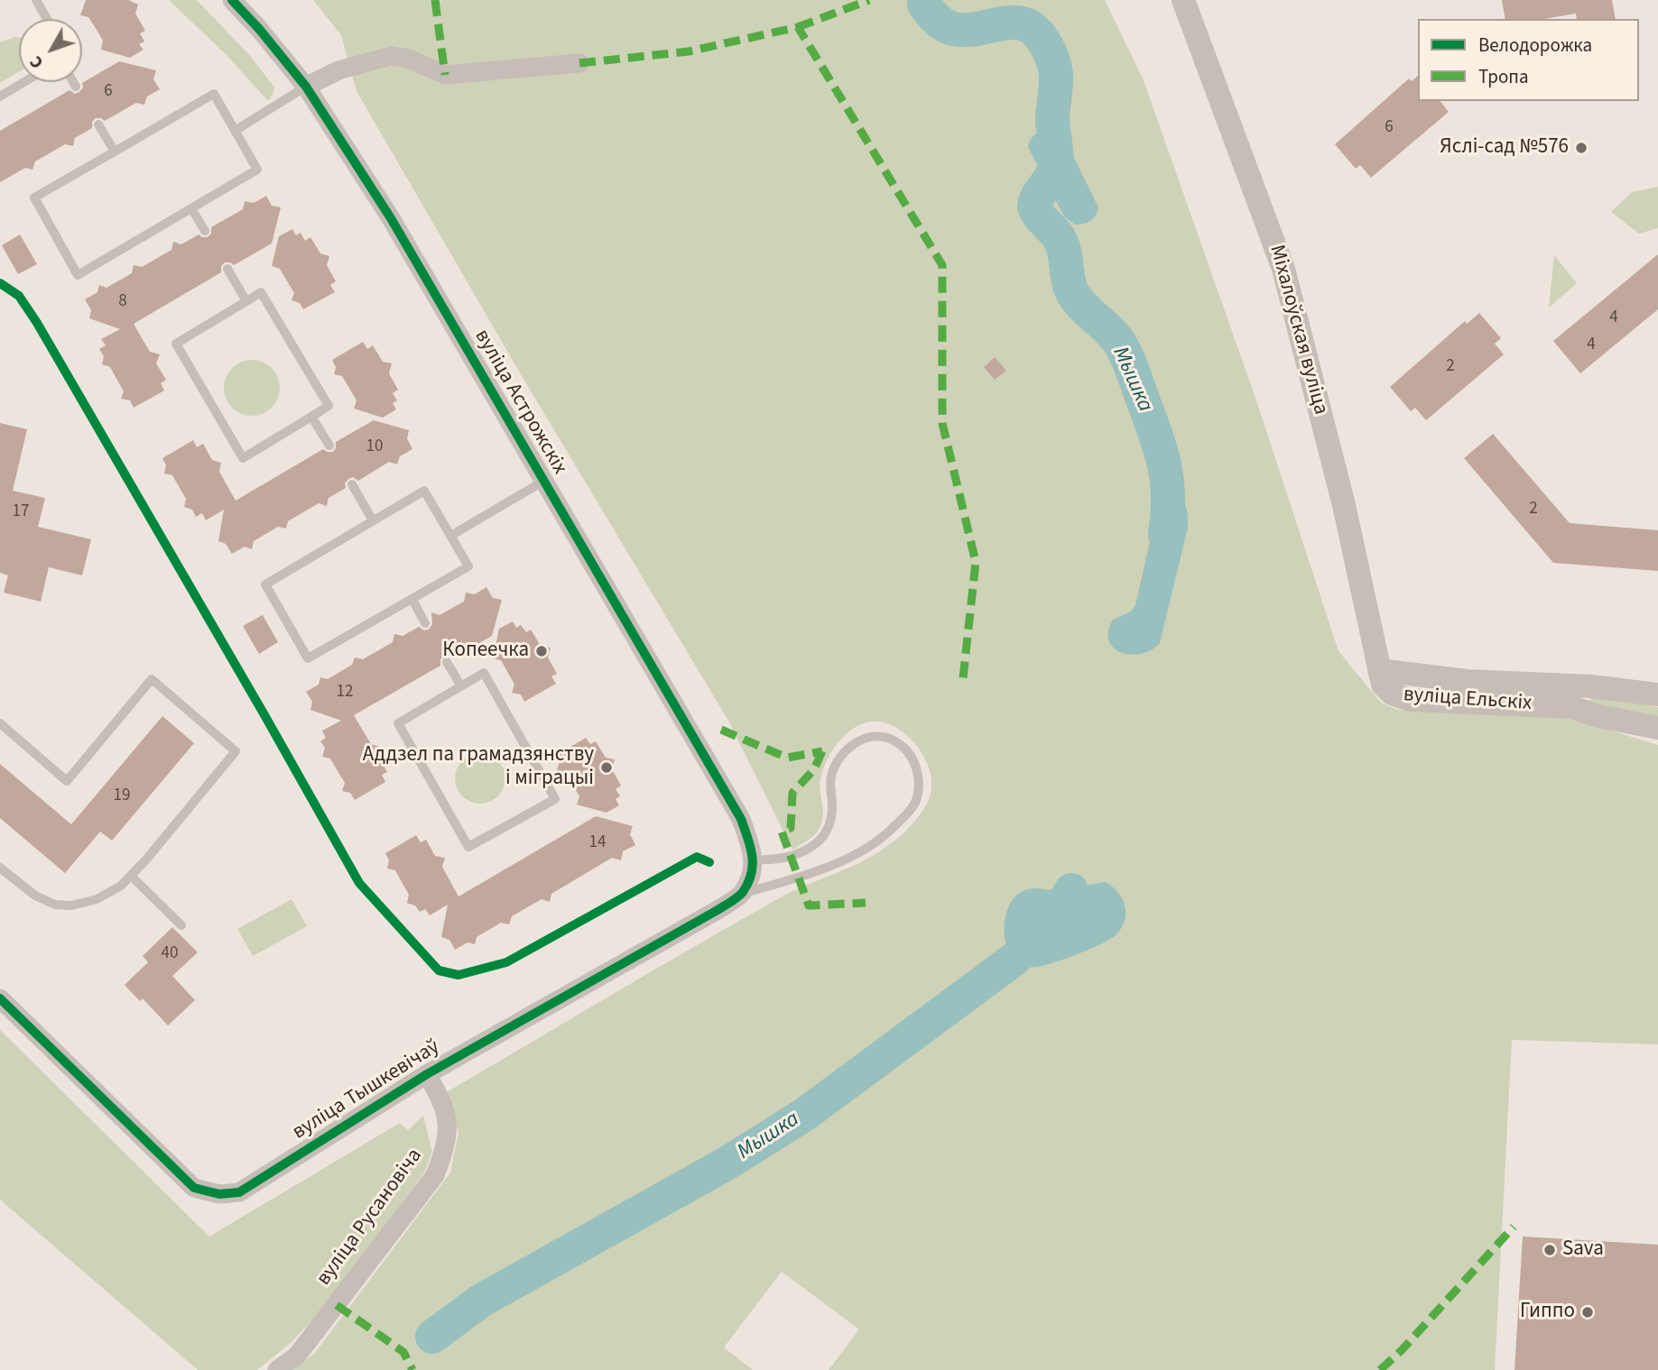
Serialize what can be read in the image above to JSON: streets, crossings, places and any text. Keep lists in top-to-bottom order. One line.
{"streets":{"street":["Міхалоўская вуліца","вуліца Астрожскіх","вуліца Ельскіх","вуліца Тышкевічаў","вуліца Русановіча"]},"crossings":[["Міхалоўская вуліца","вуліца Ельскіх"],["вуліца Тышкевічаў","вуліца Русановіча"]],"water":["Мышка"],"places":["Яслі-сад №576","Копеечка","Аддзел па грамадзянству і міграцыі","Sava","Гиппо"],"house_numbers":["6","6","8","4","4","2","10","2","17","12","19","14","40"],"legend":["Велодорожка","Тропа"],"north":"bottom left"}
